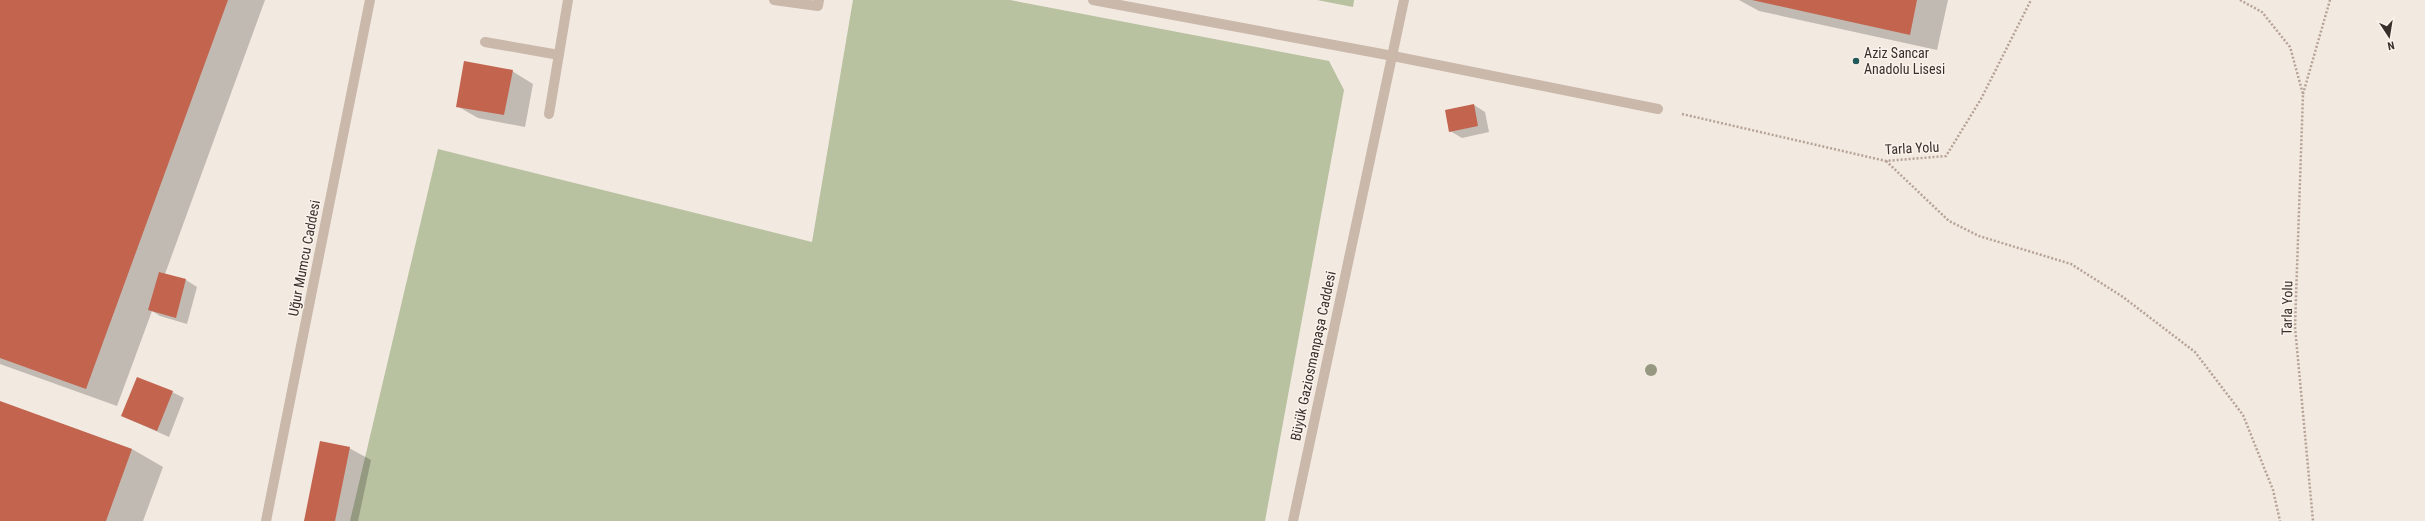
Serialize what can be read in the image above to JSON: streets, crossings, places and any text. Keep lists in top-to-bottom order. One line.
{"streets":{"street":["Uğur Mumcu Caddesi","Büyük Gaziosmanpaşa Caddesi"],"path":["Tarla Yolu"]},"places":["Aziz Sancar Anadolu Lisesi"],"north":"bottom"}
